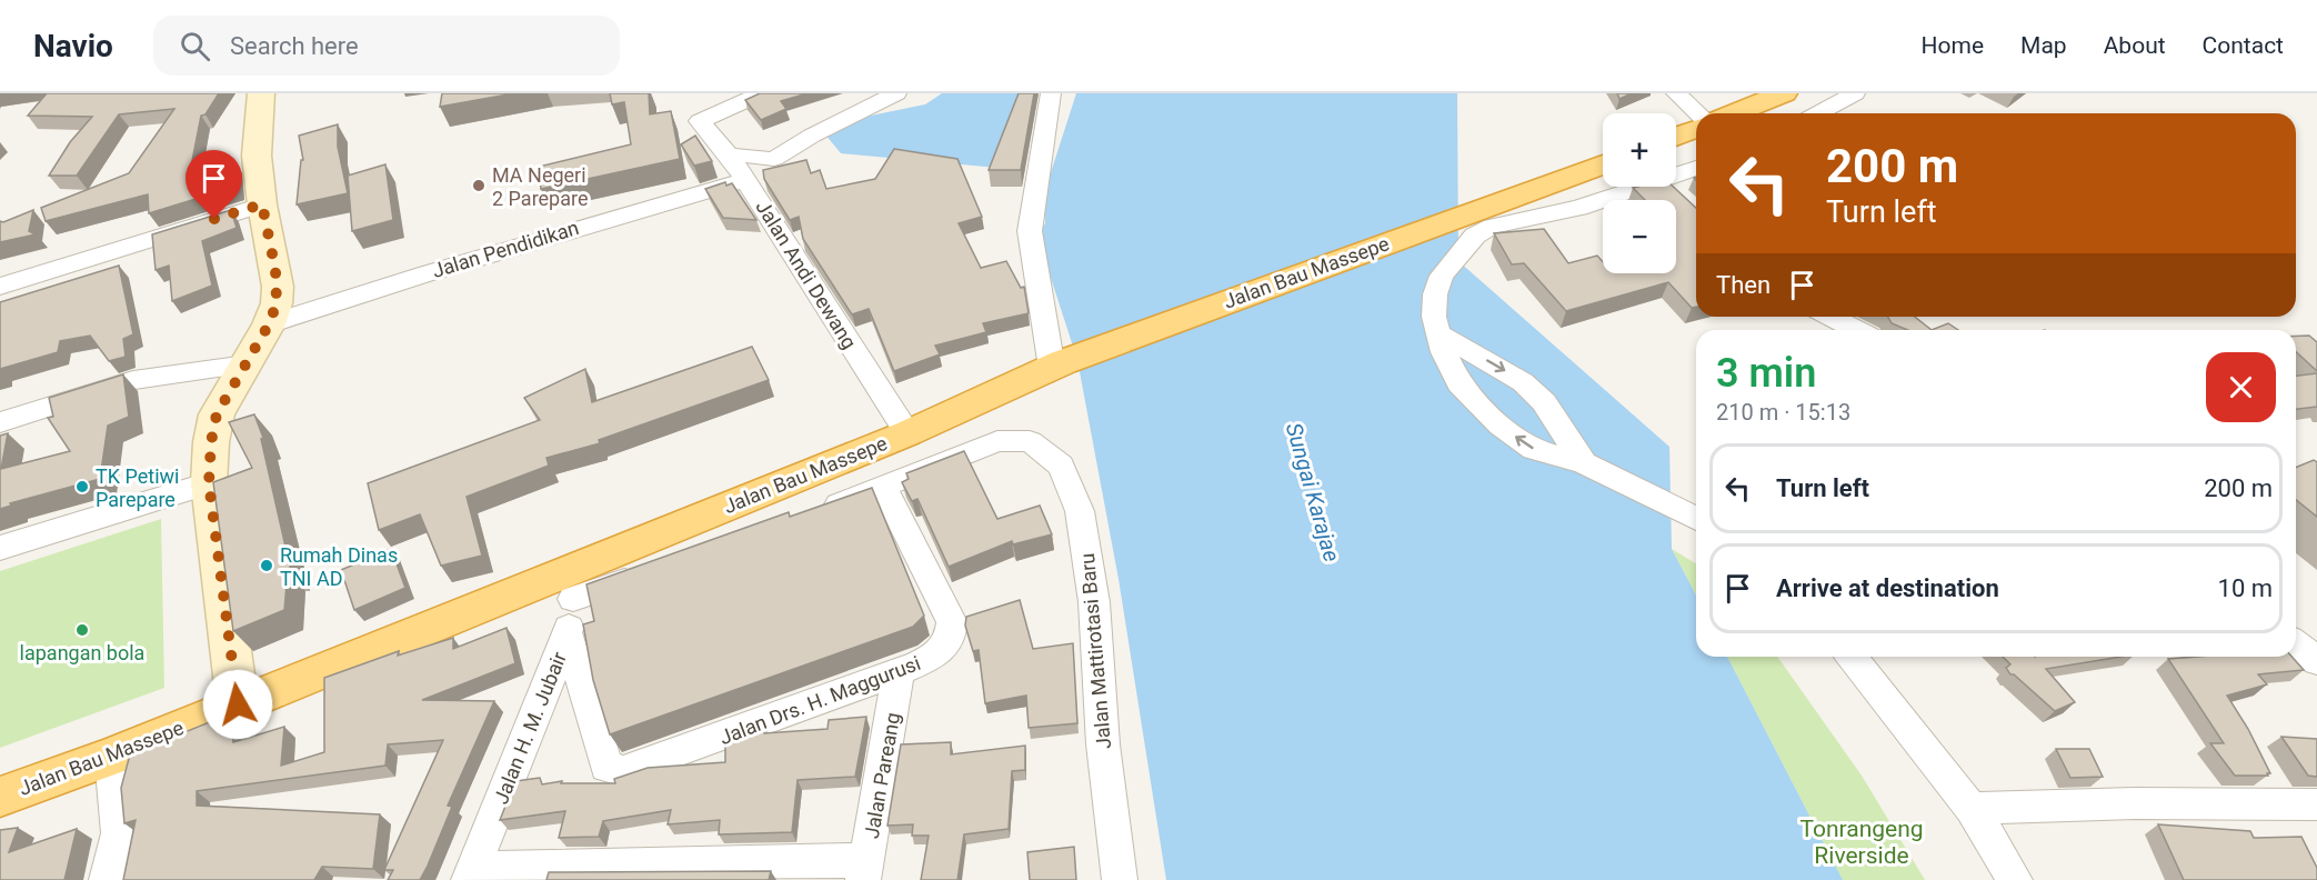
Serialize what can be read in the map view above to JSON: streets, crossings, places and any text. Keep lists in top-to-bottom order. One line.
{"streets":{"highway":["Jalan Bau Massepe"],"street":["Jalan Pendidikan","Jalan Andi Dewang","Jalan Mattirotasi Baru","Jalan Drs. H. Maggurusi","Jalan H. M. Jubair","Jalan Pareang"]},"crossings":[["Jalan Pendidikan","Jalan Andi Dewang"],["Jalan Bau Massepe","Jalan Andi Dewang"],["Jalan Bau Massepe","Jalan H. M. Jubair"],["Jalan Mattirotasi Baru","Jalan Drs. H. Maggurusi"],["Jalan Drs. H. Maggurusi","Jalan H. M. Jubair"],["Jalan Drs. H. Maggurusi","Jalan Pareang"]],"water":["Sungai Karajae"],"parks":["Tonrangeng Riverside"],"places":["MA Negeri 2 Parepare","TK Petiwi Parepare","Rumah Dinas TNI AD","lapangan bola"],"page":{"header":"Navio","search":"Search here","nav":["Home","Map","About","Contact"],"map_buttons":["+","−"],"turn":["200 m","Turn left"],"then":"Then","heading":["3 min","210 m · 15:13"],"list":[{"name":"Turn left","value":"200 m"},{"name":"Arrive at destination","value":"10 m"}]}}
